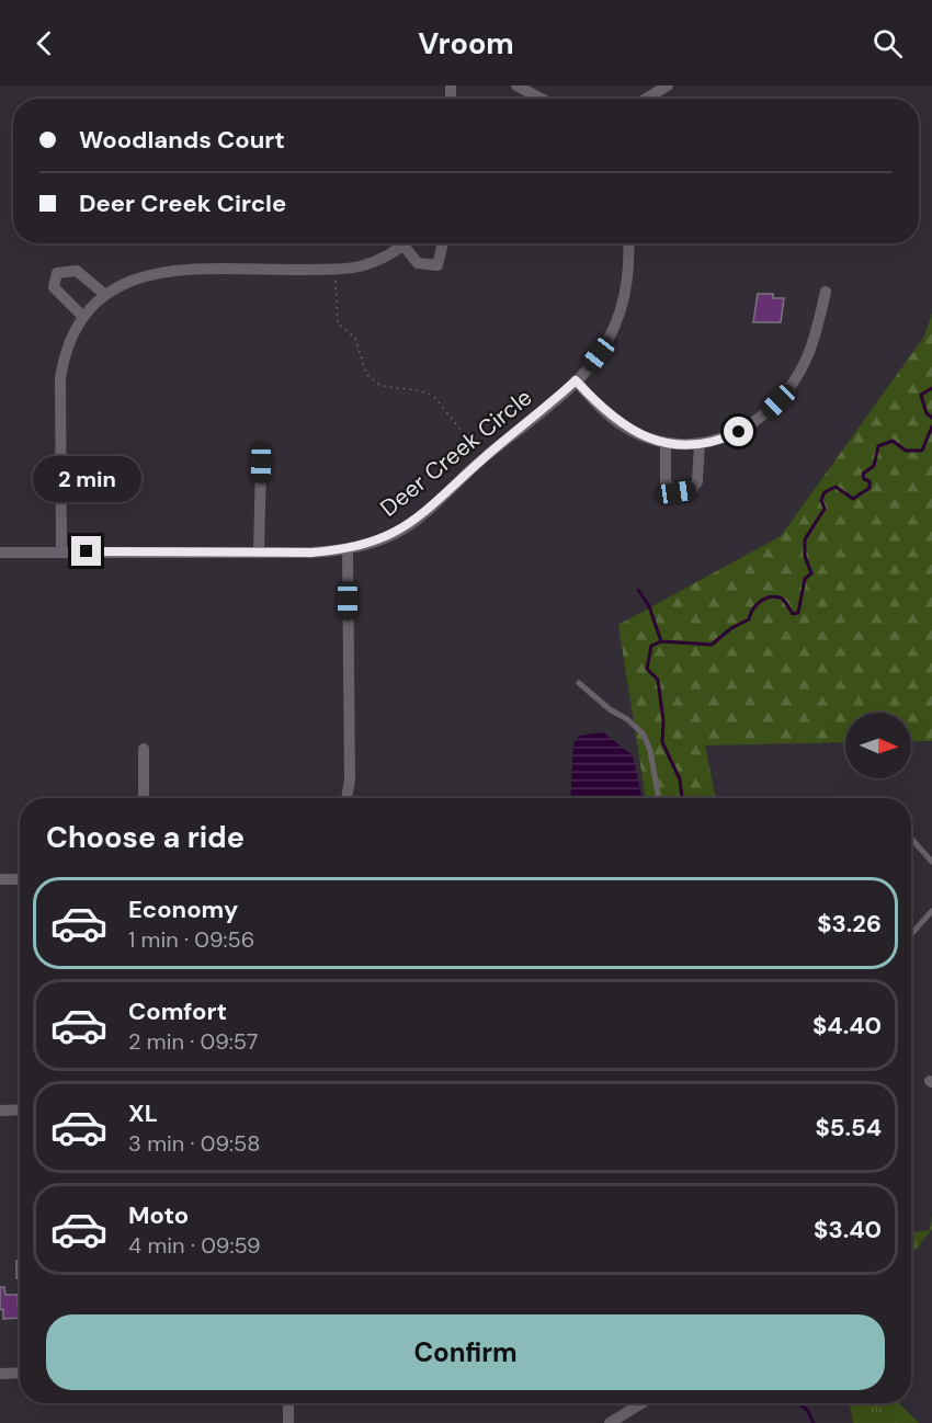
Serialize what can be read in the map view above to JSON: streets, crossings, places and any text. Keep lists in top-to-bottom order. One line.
{"streets":{"street":["Deer Creek Circle"]},"north":"right","page":{"header":"Vroom","banner":["Woodlands Court","Deer Creek Circle"],"bubble":"2 min","heading":"Choose a ride","list":[{"name":"Economy","note":"1 min · 09:56","value":"$3.26"},{"name":"Comfort","note":"2 min · 09:57","value":"$4.40"},{"name":"XL","note":"3 min · 09:58","value":"$5.54"},{"name":"Moto","note":"4 min · 09:59","value":"$3.40"}],"buttons":"Confirm"}}
